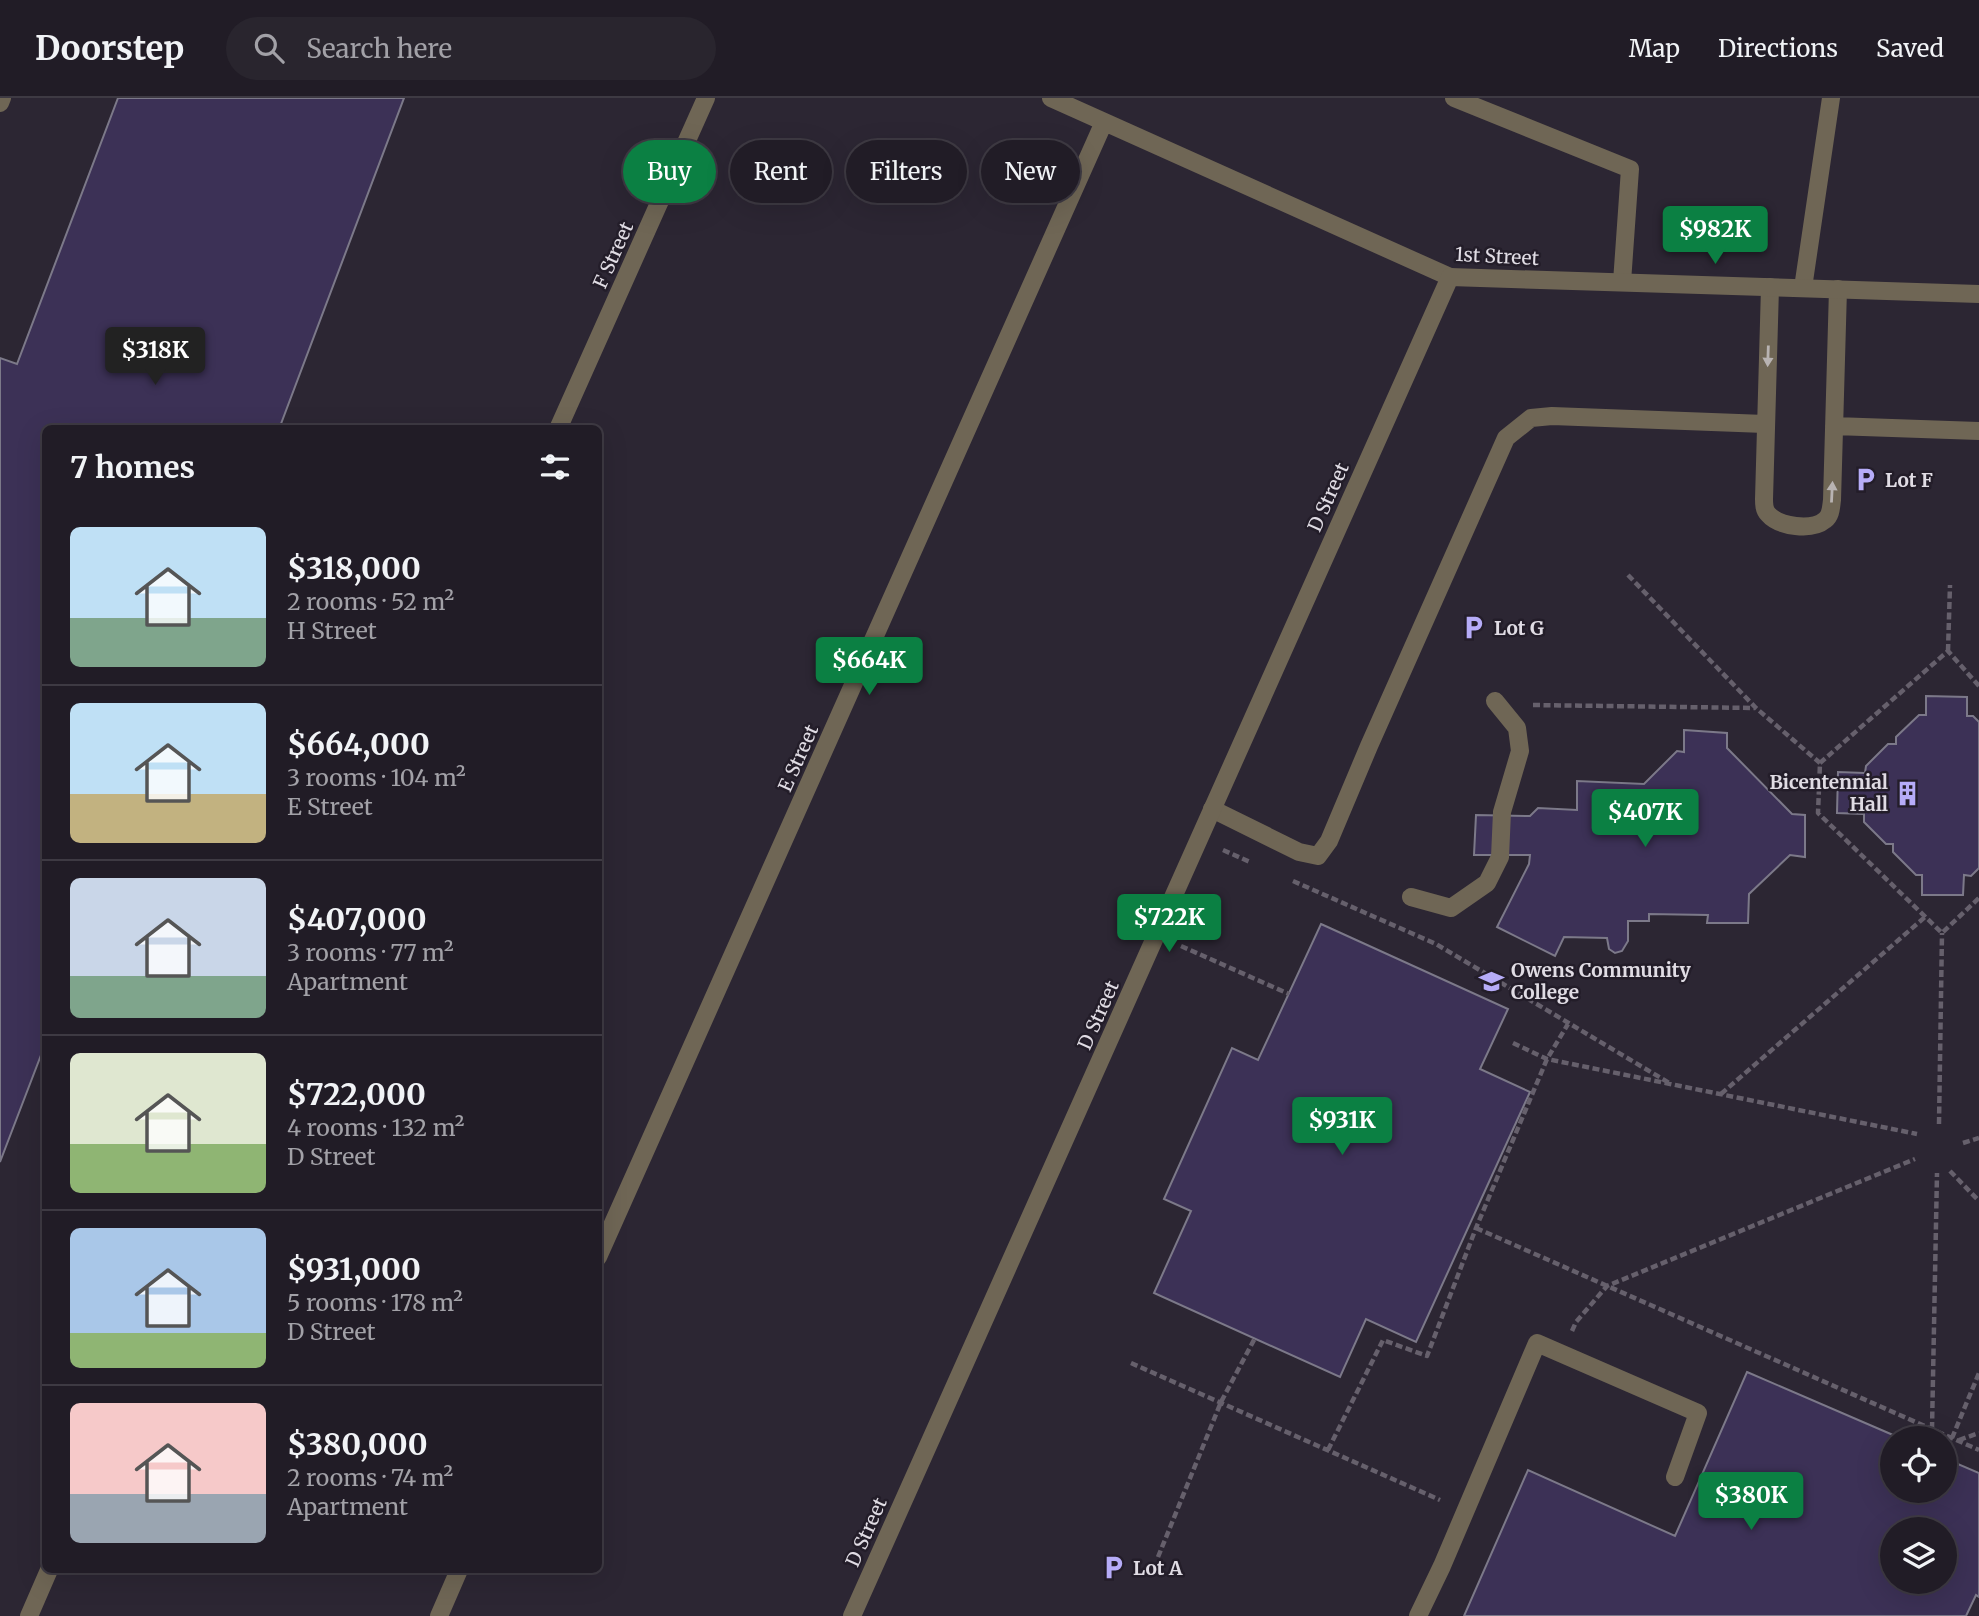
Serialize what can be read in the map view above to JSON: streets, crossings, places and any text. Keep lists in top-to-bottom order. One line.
{"streets":{"street":["F Street","1st Street","D Street","E Street"]},"crossings":[["1st Street","D Street"],["1st Street","E Street"]],"places":{"parking":["Lot F","Lot G","Lot A"],"building":["Bicentennial Hall"],"school or university":["Owens Community College"]},"page":{"header":"Doorstep","search":"Search here","nav":["Map","Directions","Saved"],"chip":["Buy","Rent","Filters","New"],"price":["$982K","$318K","$664K","$407K","$722K","$931K","$380K"],"heading":"7 homes","list":[{"name":"$318,000","note":"2 rooms · 52 m² · H Street"},{"name":"$664,000","note":"3 rooms · 104 m² · E Street"},{"name":"$407,000","note":"3 rooms · 77 m² · Apartment"},{"name":"$722,000","note":"4 rooms · 132 m² · D Street"},{"name":"$931,000","note":"5 rooms · 178 m² · D Street"},{"name":"$380,000","note":"2 rooms · 74 m² · Apartment"}]}}
